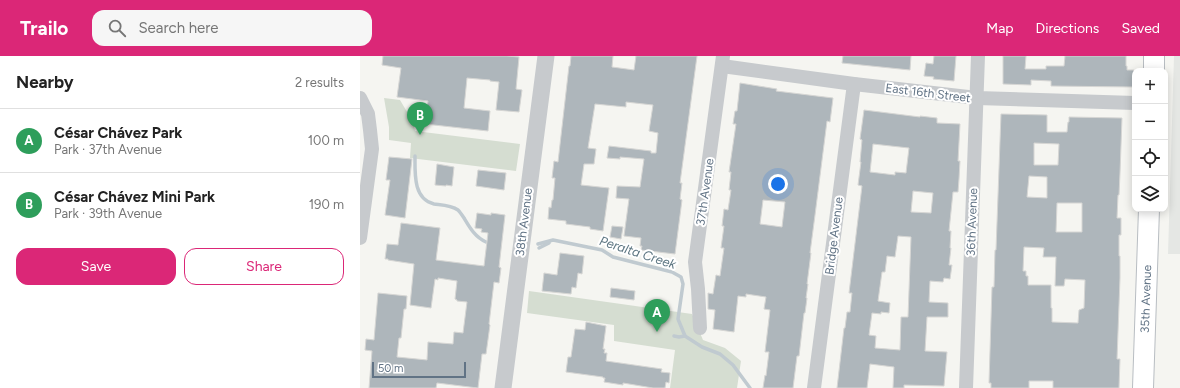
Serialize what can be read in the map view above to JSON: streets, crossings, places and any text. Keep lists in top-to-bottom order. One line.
{"streets":{"main road":["35th Avenue"],"street":["East 16th Street","37th Avenue","38th Avenue","36th Avenue","Bridge Avenue"]},"crossings":[["East 16th Street","37th Avenue"],["East 16th Street","36th Avenue"],["East 16th Street","Bridge Avenue"]],"water":["Peralta Creek"],"scale_bar":"50 m","page":{"header":"Trailo","search":"Search here","nav":["Map","Directions","Saved"],"heading":["Nearby","2 results"],"map_buttons":["+","−"],"pins":["B","A"],"list":[{"mark":"A","name":"César Chávez Park","note":"Park · 37th Avenue","value":"100 m"},{"mark":"B","name":"César Chávez Mini Park","note":"Park · 39th Avenue","value":"190 m"}],"buttons":["Save","Share"],"scale":"50 m"}}
